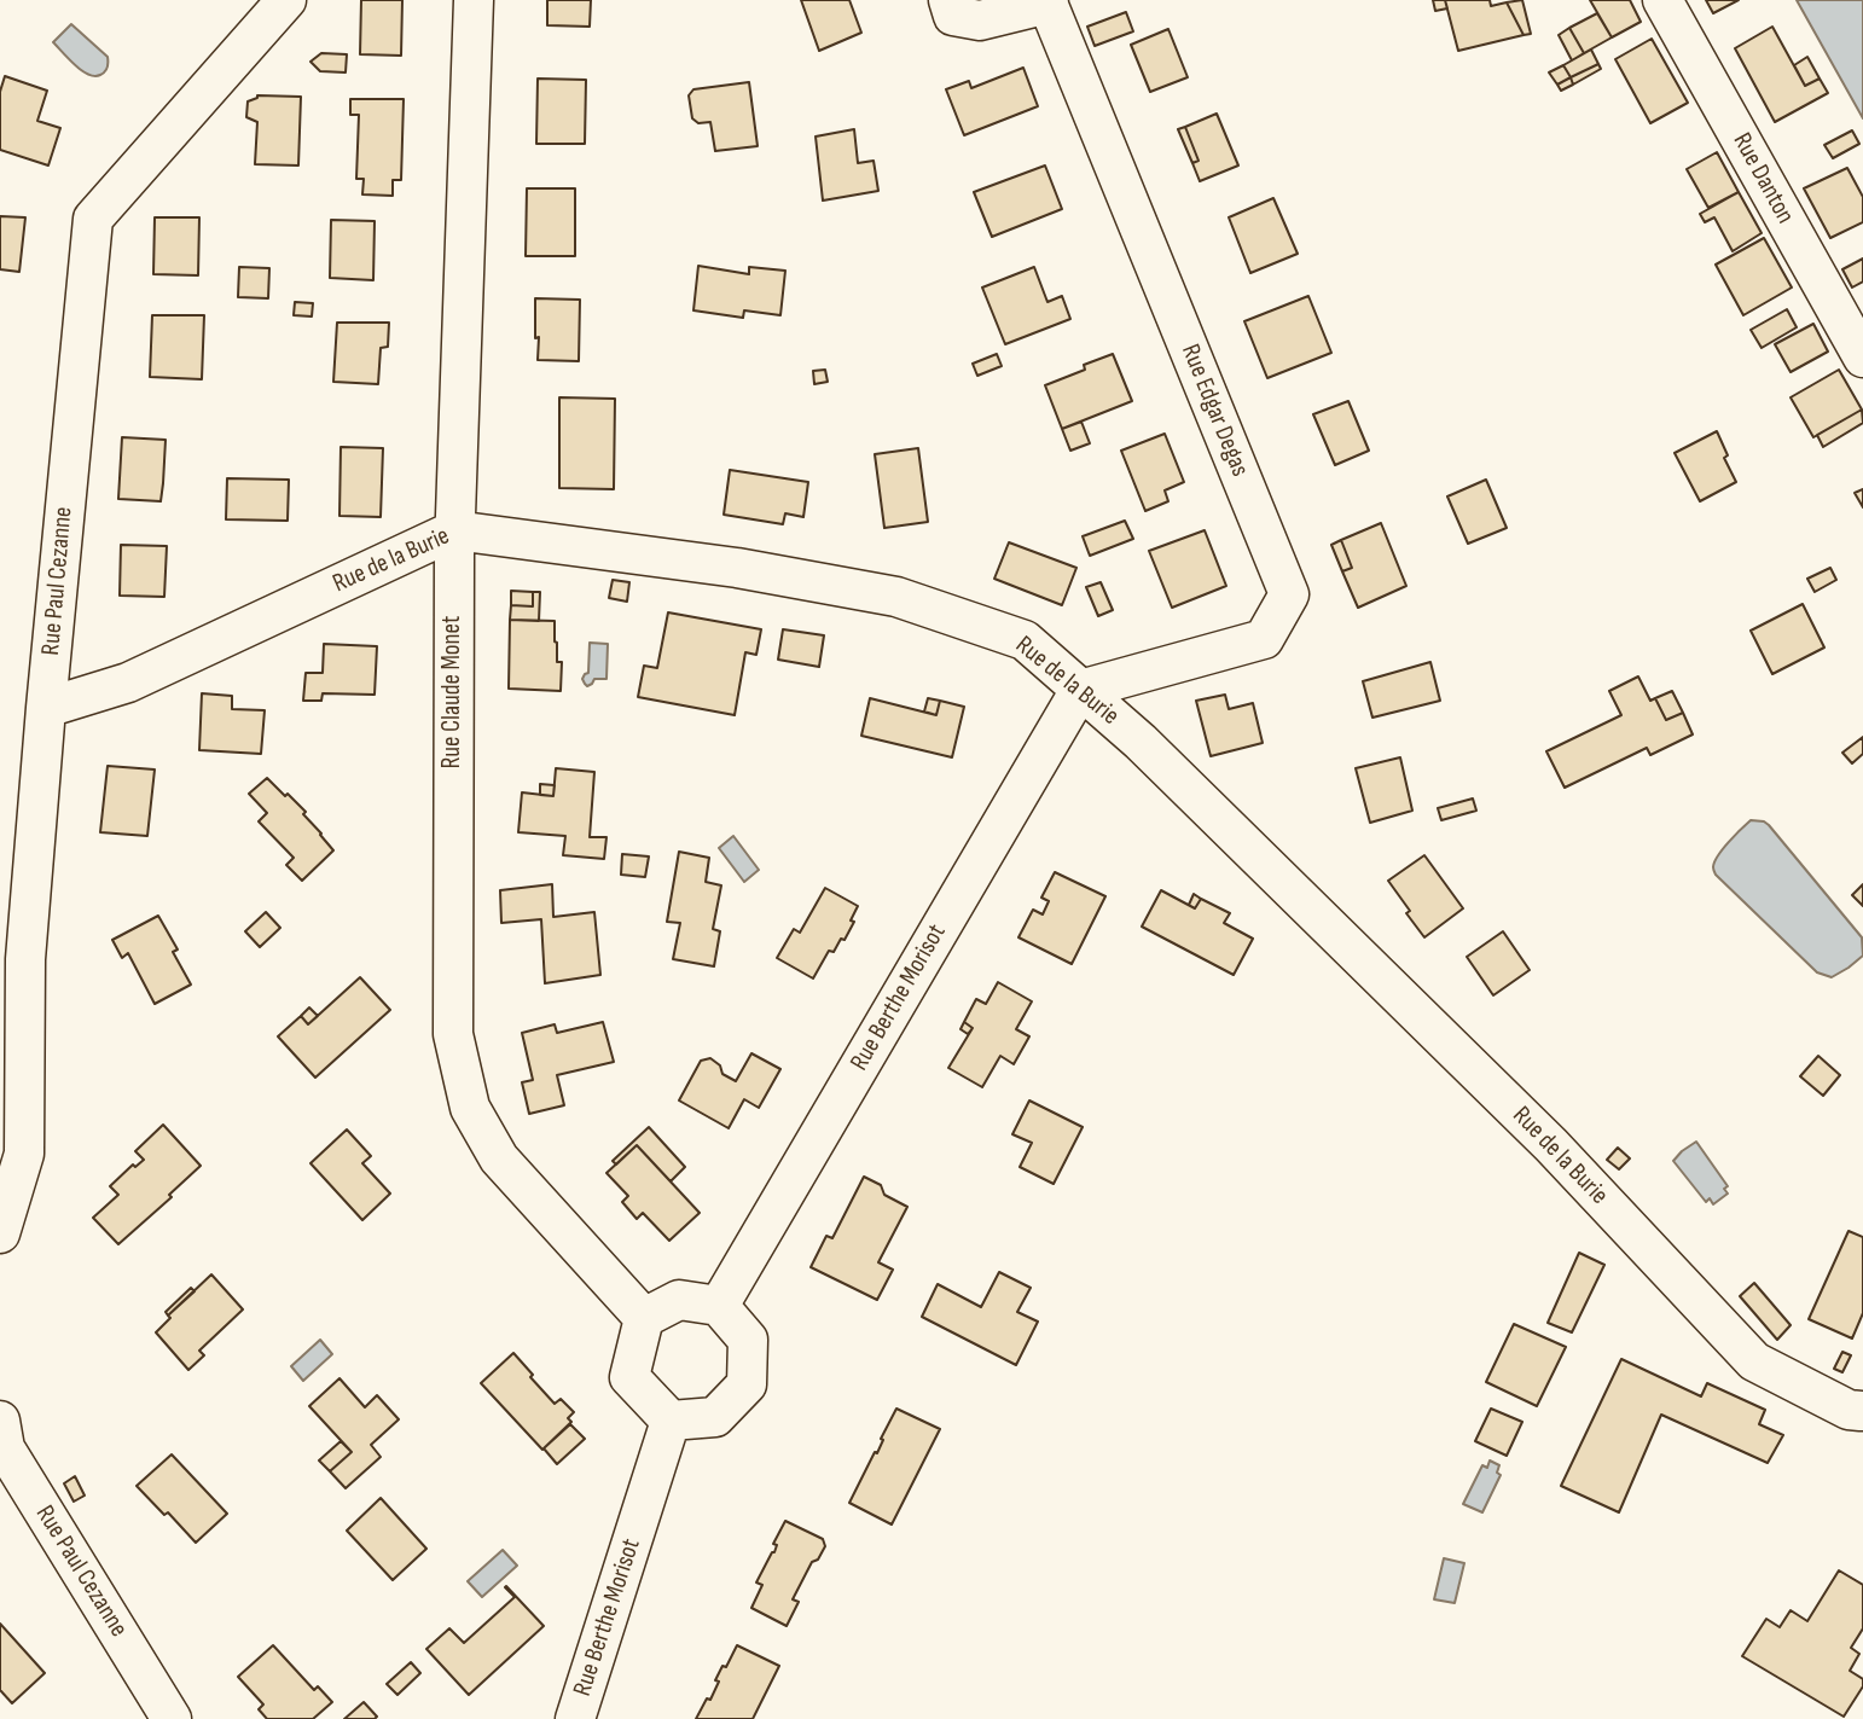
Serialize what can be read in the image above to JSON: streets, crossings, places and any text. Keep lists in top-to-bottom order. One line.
{"streets":{"street":["Rue Danton","Rue Edgar Degas","Rue de la Burie","Rue Paul Cezanne","Rue Claude Monet","Rue Berthe Morisot"]},"crossings":[["Rue Edgar Degas","Rue de la Burie"],["Rue Edgar Degas","Rue Berthe Morisot"],["Rue de la Burie","Rue Paul Cezanne"],["Rue de la Burie","Rue Claude Monet"],["Rue de la Burie","Rue Berthe Morisot"],["Rue Claude Monet","Rue Berthe Morisot"]]}
